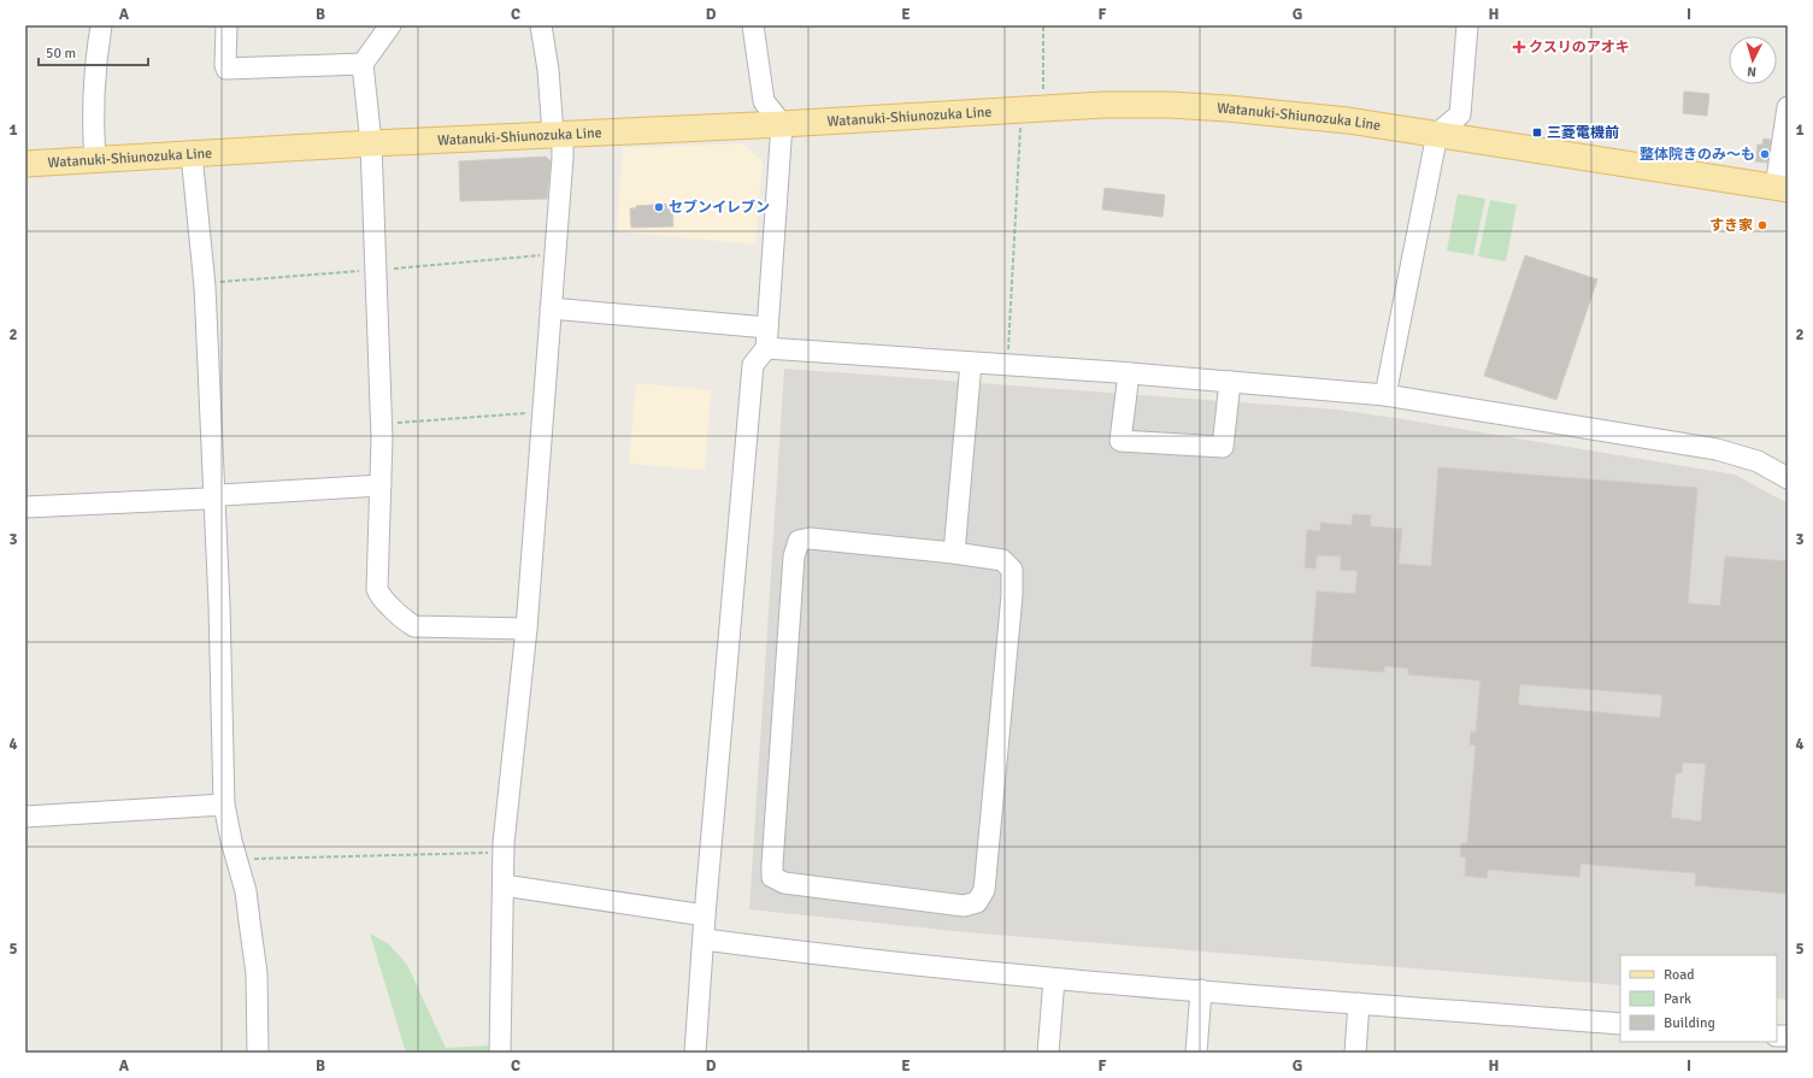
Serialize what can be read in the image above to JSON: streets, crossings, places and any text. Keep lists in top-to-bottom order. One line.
{"streets":{"main road":["Watanuki-Shiunozuka Line"]},"places":{"health":["クスリのアオキ"],"transit":["三菱電機前"],"other":["整体院きのみ〜も","セブンイレブン","すき家"]},"legend":["Road","Park","Building"],"scale_bar":"50 m","north":"bottom","grid":{"columns":["A","B","C","D","E","F","G","H","I"],"rows":["1","2","3","4","5"]}}
